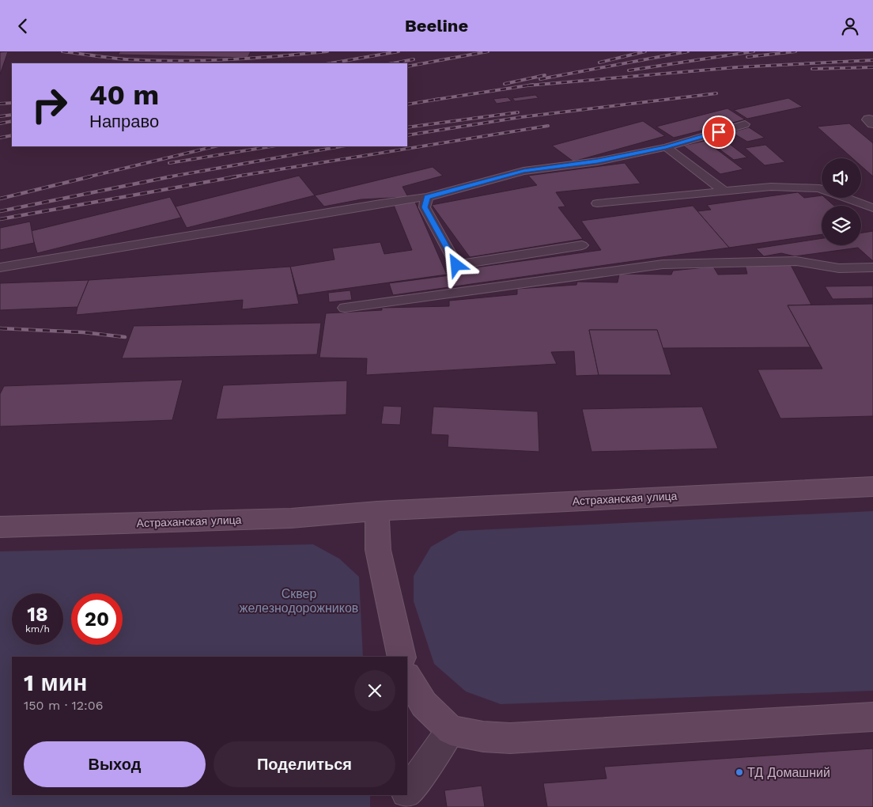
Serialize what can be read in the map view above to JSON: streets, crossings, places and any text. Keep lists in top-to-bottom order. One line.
{"streets":{"main road":["Астраханская улица"]},"parks":["Сквер железнодорожников"],"places":["ТД Домашний"],"page":{"header":"Beeline","turn":["40 m","Направо"],"speed":"18 km/h","limit":"20","heading":["1 мин","150 m · 12:06"],"buttons":["Выход","Поделиться"]}}
